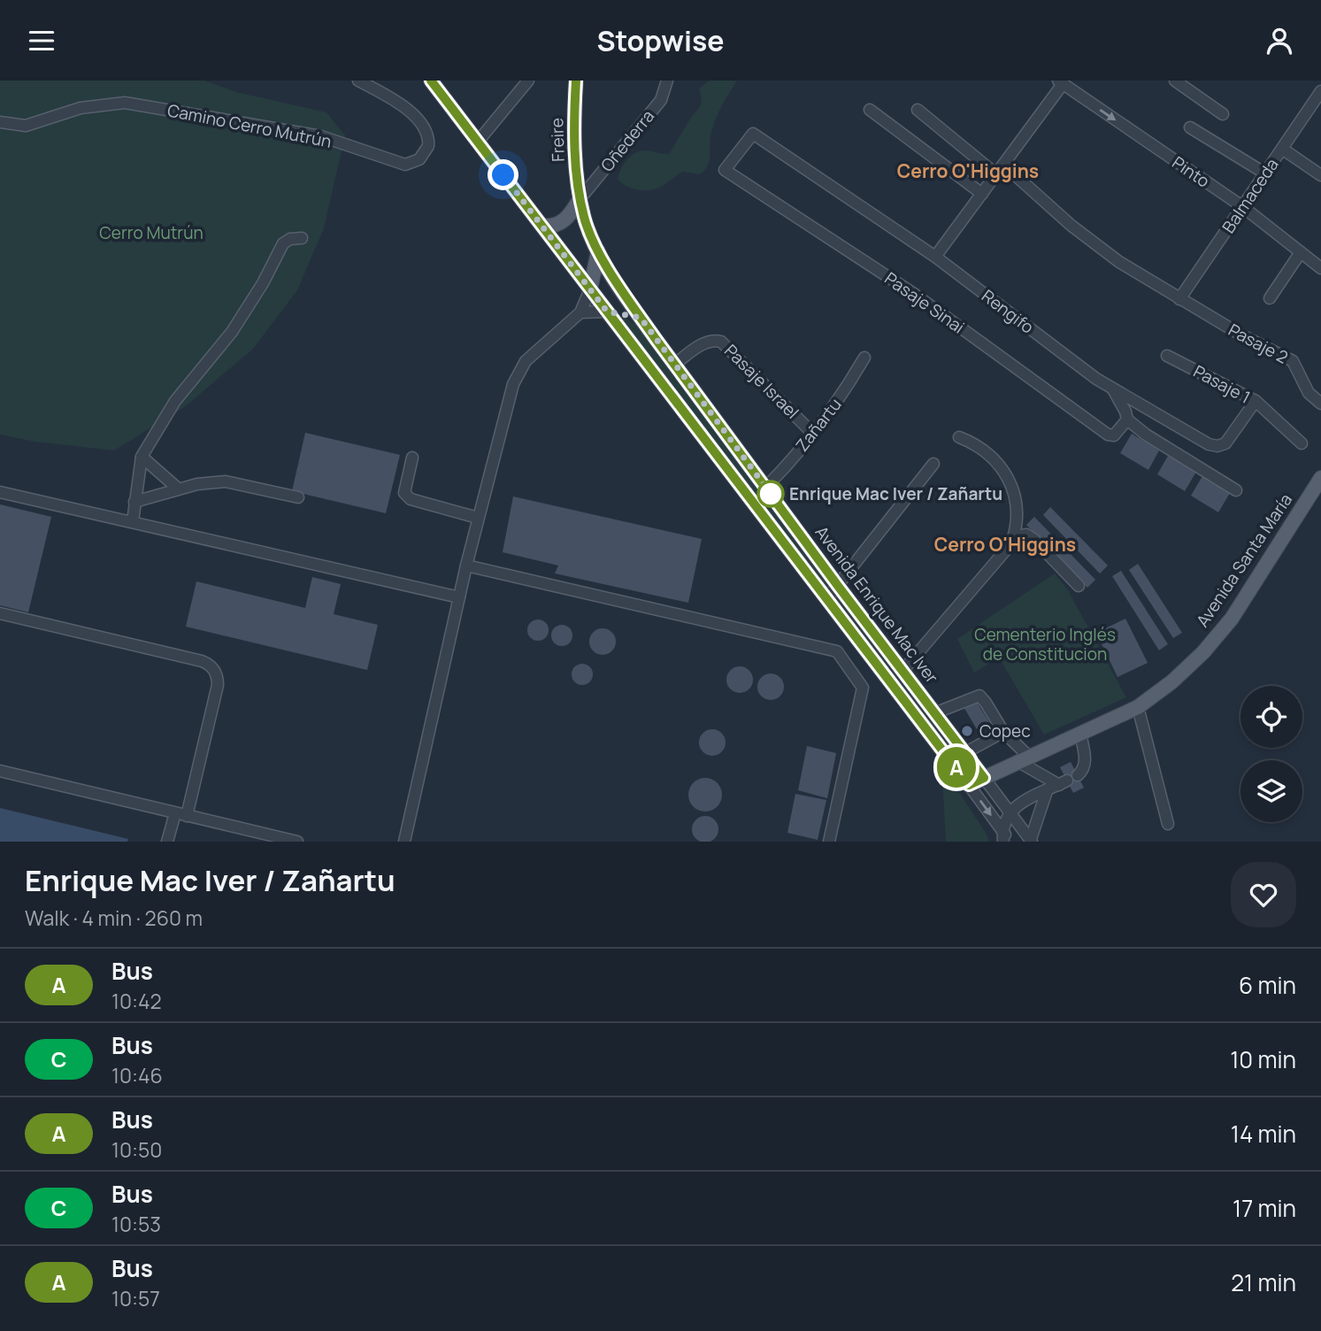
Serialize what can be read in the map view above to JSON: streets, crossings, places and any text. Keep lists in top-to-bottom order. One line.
{"streets":{"main road":["Freire","Avenida Santa María","Avenida Enrique Mac Iver"],"street":["Camino Cerro Mutrún","Oñederra","Pinto","Balmaceda","Pasaje Sinai","Rengifo","Pasaje 2","Pasaje Israel","Pasaje 1","Zañartu"]},"crossings":[["Freire","Oñederra"],["Freire","Avenida Enrique Mac Iver"],["Oñederra","Avenida Enrique Mac Iver"],["Pinto","Balmaceda"],["Balmaceda","Pasaje 2"],["Pasaje Sinai","Rengifo"],["Rengifo","Pasaje 1"],["Pasaje Israel","Zañartu"],["Pasaje Israel","Avenida Enrique Mac Iver"],["Zañartu","Avenida Enrique Mac Iver"],["Avenida Santa María","Avenida Enrique Mac Iver"]],"districts":["Cerro O'Higgins","Cerro O'Higgins"],"parks":["Cerro Mutrún","Cementerio Inglés de Constitucion"],"places":["Enrique Mac Iver / Zañartu","Copec"],"lines":["bus line A"],"page":{"header":"Stopwise","on_map":"A","heading":["Enrique Mac Iver / Zañartu","Walk · 4 min · 260 m"],"list":[{"mark":"A","name":"Bus","note":"10:42","value":"6 min"},{"mark":"C","name":"Bus","note":"10:46","value":"10 min"},{"mark":"A","name":"Bus","note":"10:50","value":"14 min"},{"mark":"C","name":"Bus","note":"10:53","value":"17 min"},{"mark":"A","name":"Bus","note":"10:57","value":"21 min"}]}}
